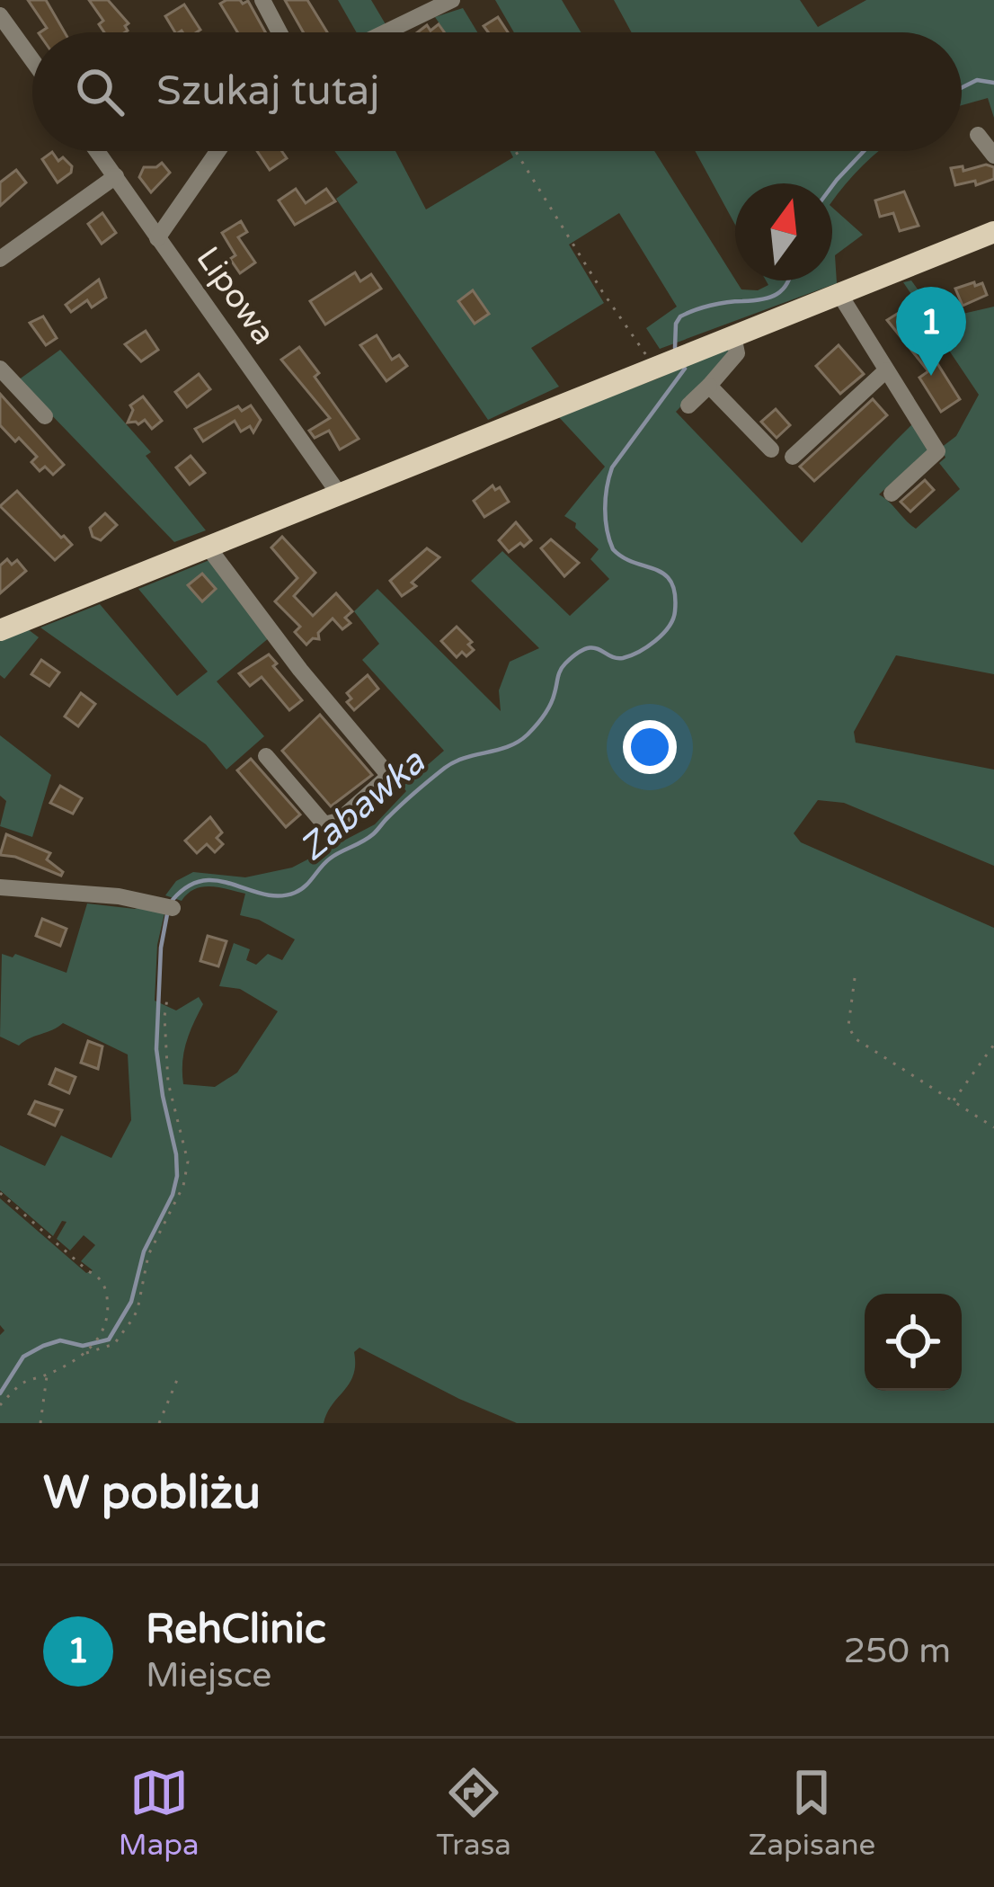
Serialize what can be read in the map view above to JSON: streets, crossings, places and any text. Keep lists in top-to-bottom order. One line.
{"streets":{"street":["Lipowa"]},"water":["Zabawka"],"north":"top","page":{"search":"Szukaj tutaj","pins":"1","heading":"W pobliżu","list":[{"mark":"1","name":"RehClinic","note":"Miejsce","value":"250 m"}],"nav":["Mapa","Trasa","Zapisane"]}}
